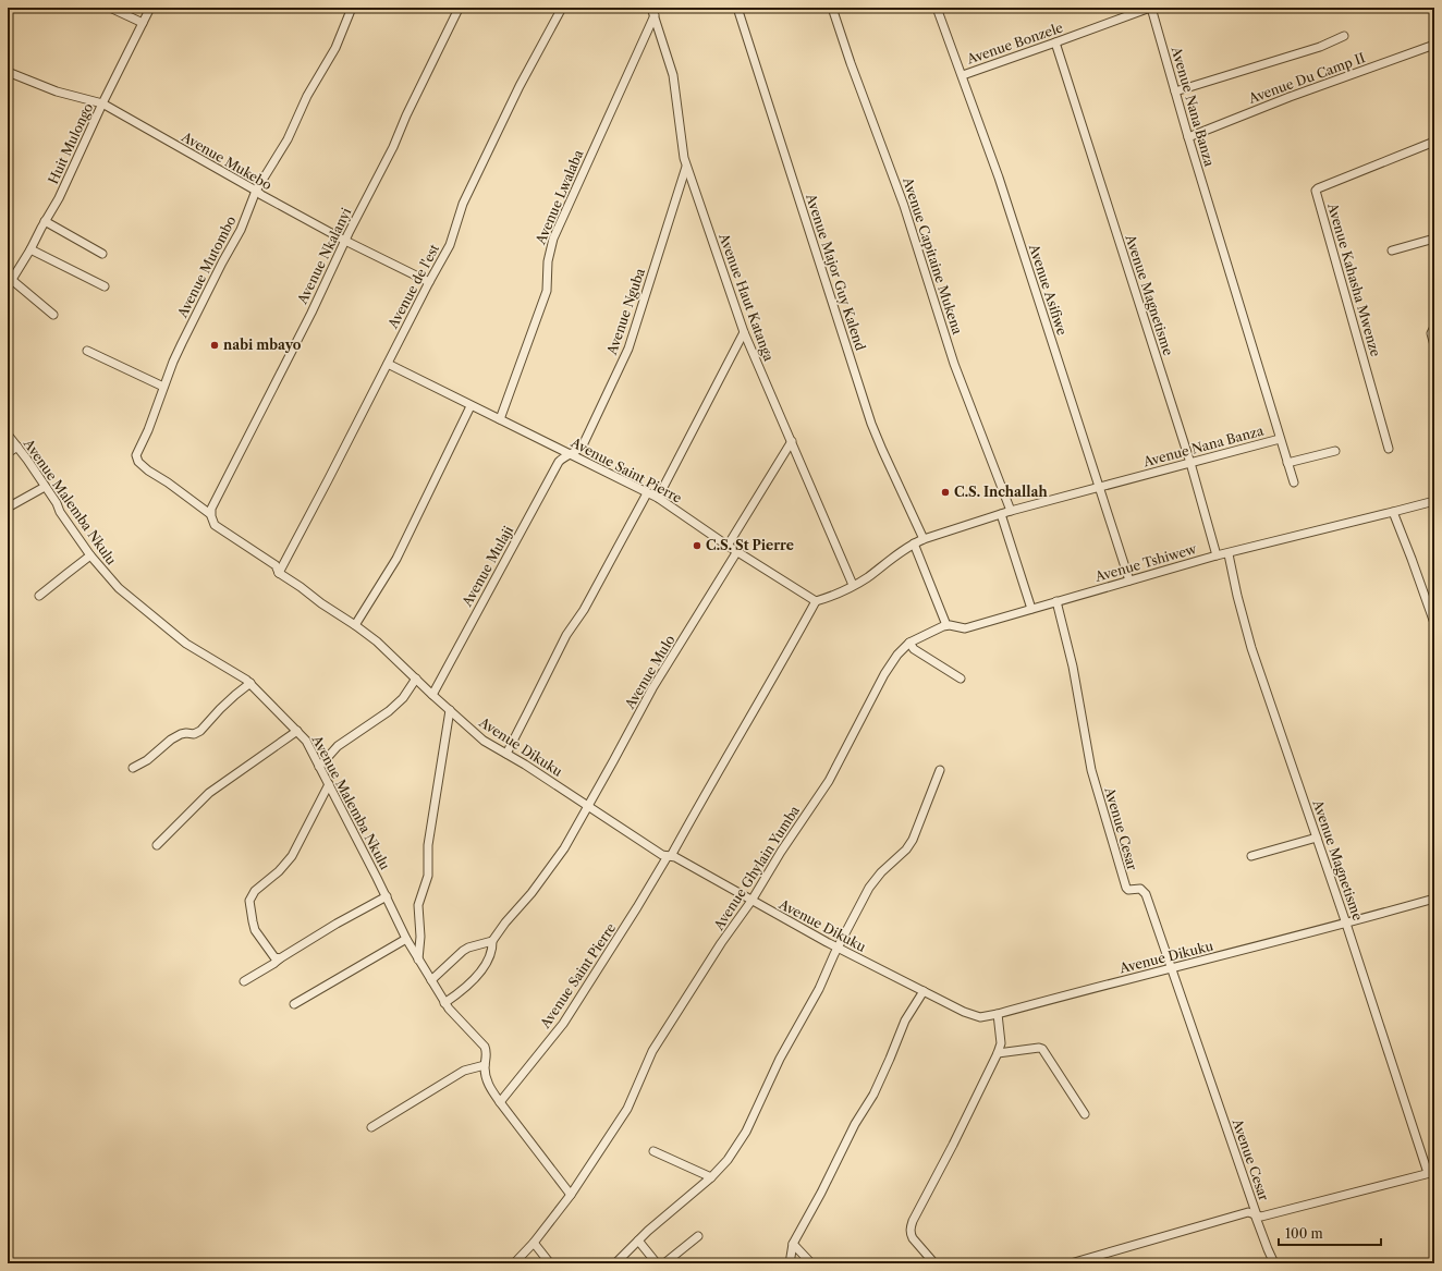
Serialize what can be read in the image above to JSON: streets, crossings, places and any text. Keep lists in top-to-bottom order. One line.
{"streets":{"street":["Avenue Bonzele","Avenue Du Camp II","Avenue Nana Banza","Huit Mulongo","Avenue Mukebo","Avenue Lwalaba","Avenue Nkalanyi","Avenue Capitaine Mukena","Avenue Mutombo","Avenue Major Guy Kalend","Avenue Kahasha Mwenze","Avenue de l'est","Avenue Asifiwe","Avenue Magnetisme","Avenue Haut Katanga","Avenue Nguba","Avenue Saint Pierre","Avenue Malemba Nkulu","Avenue Tshiwew","Avenue Mulaji","Avenue Mulo","Avenue Dikuku","Avenue Cesar","Avenue Ghylain Yumba"]},"crossings":[["Avenue Bonzele","Avenue Nana Banza"],["Avenue Bonzele","Avenue Asifiwe"],["Avenue Bonzele","Avenue Magnetisme"],["Avenue Du Camp II","Avenue Nana Banza"],["Avenue Nana Banza","Avenue Capitaine Mukena"],["Avenue Nana Banza","Avenue Major Guy Kalend"],["Avenue Nana Banza","Avenue Asifiwe"],["Avenue Nana Banza","Avenue Magnetisme"],["Avenue Nana Banza","Avenue Haut Katanga"],["Avenue Nana Banza","Avenue Saint Pierre"],["Huit Mulongo","Avenue Mukebo"],["Avenue Mukebo","Avenue Nkalanyi"],["Avenue Mukebo","Avenue Mutombo"],["Avenue Mukebo","Avenue de l'est"],["Avenue Lwalaba","Avenue Haut Katanga"],["Avenue Lwalaba","Avenue Saint Pierre"],["Avenue Nkalanyi","Avenue Mutombo"],["Avenue Nkalanyi","Avenue Dikuku"],["Avenue Mutombo","Avenue Dikuku"],["Avenue de l'est","Avenue Saint Pierre"],["Avenue de l'est","Avenue Dikuku"],["Avenue Asifiwe","Avenue Tshiwew"],["Avenue Magnetisme","Avenue Tshiwew"],["Avenue Magnetisme","Avenue Dikuku"],["Avenue Haut Katanga","Avenue Nguba"],["Avenue Nguba","Avenue Saint Pierre"],["Avenue Nguba","Avenue Mulaji"],["Avenue Saint Pierre","Avenue Malemba Nkulu"],["Avenue Saint Pierre","Avenue Mulaji"],["Avenue Saint Pierre","Avenue Mulo"],["Avenue Saint Pierre","Avenue Dikuku"],["Avenue Malemba Nkulu","Avenue Ghylain Yumba"],["Avenue Tshiwew","Avenue Cesar"],["Avenue Tshiwew","Avenue Ghylain Yumba"],["Avenue Mulaji","Avenue Dikuku"],["Avenue Mulo","Avenue Dikuku"],["Avenue Dikuku","Avenue Cesar"],["Avenue Dikuku","Avenue Ghylain Yumba"]],"places":["nabi mbayo","C.S. Inchallah","C.S. St Pierre"],"scale_bar":"100 m"}
